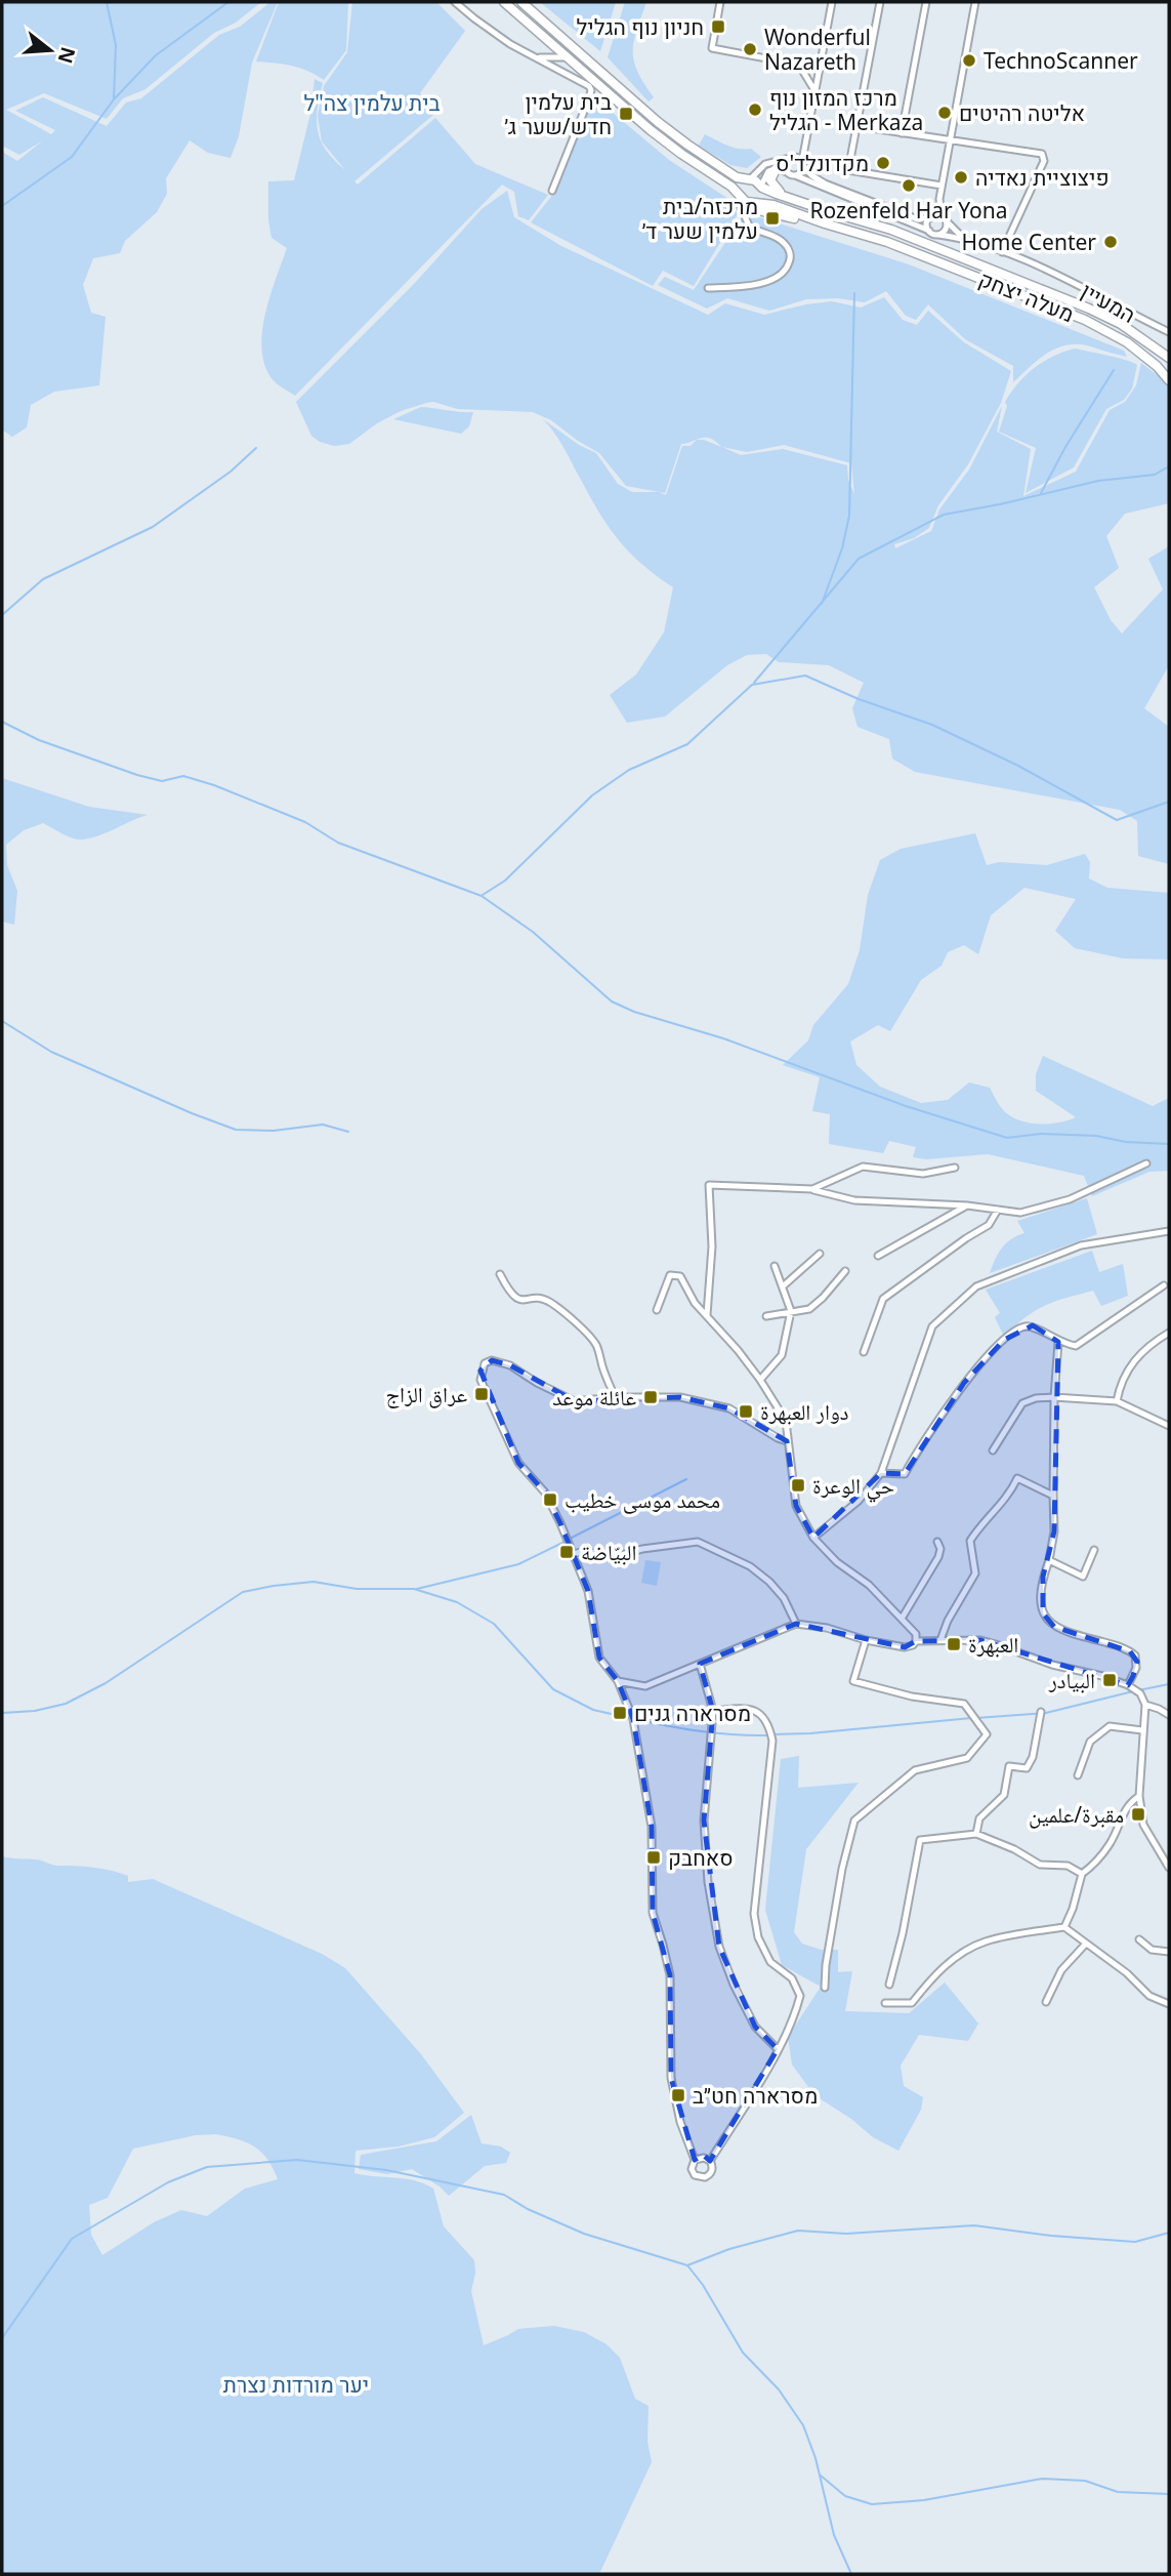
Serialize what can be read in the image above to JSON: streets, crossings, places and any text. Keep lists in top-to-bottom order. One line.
{"streets":{"street":["מעלה יצחק","המעיין"]},"parks":["בית עלמין צה\"ל","יער מורדות נצרת"],"places":{"transit":["חניון נוף הגליל","בית עלמין חדש/שער ג׳","מרכזה/בית עלמין שער ד׳","عراق الزاج","عائلة موعد","دوار العبهرة","حي الوعرة","محمد موسى خطيب","البيّاضة","العبهرة","البيادر","מסרארה גנים","مقبرة/علمين","סאחבק","מסרארה חט״ב"],"other":["Wonderful Nazareth","TechnoScanner","מרכז המזון נוף הגליל - Merkaza","אליטה רהיטים","מקדונלד'ס","פיצוציית נאדיה","Rozenfeld Har Yona","Home Center"]},"north":"right"}
